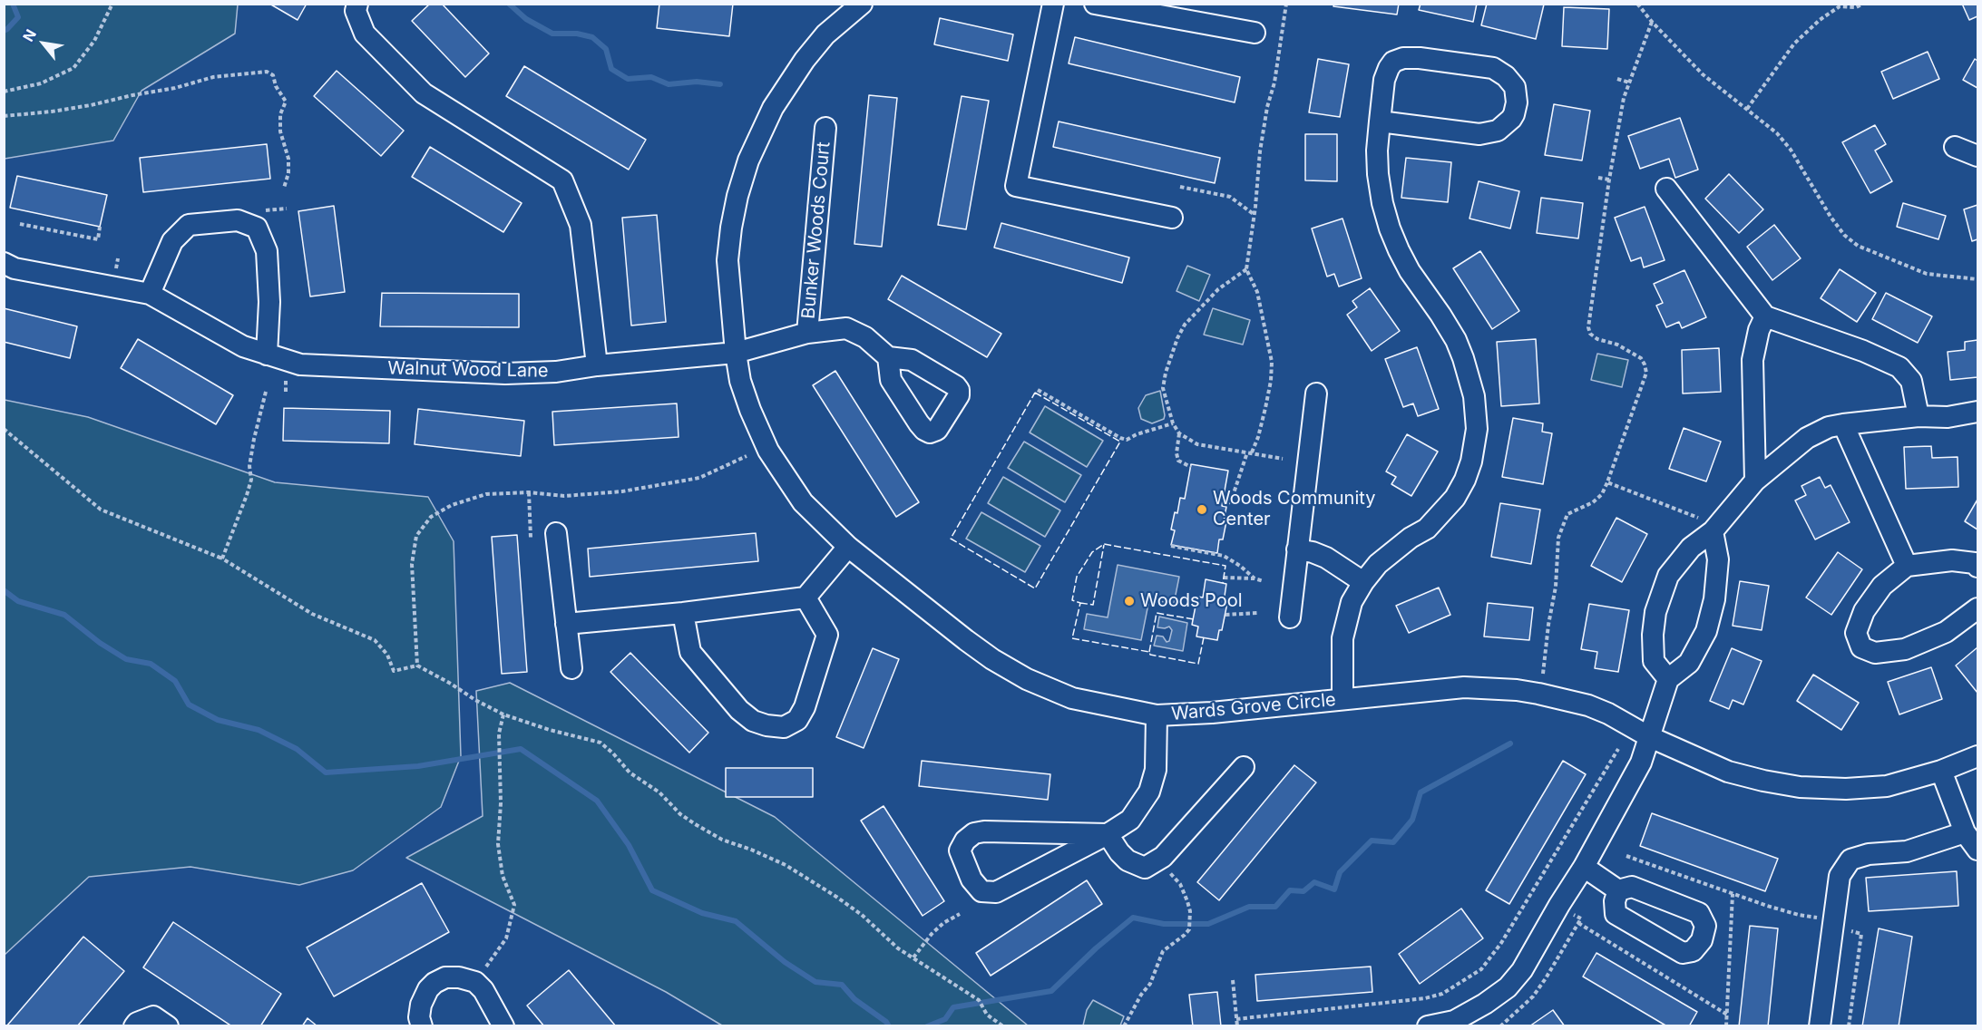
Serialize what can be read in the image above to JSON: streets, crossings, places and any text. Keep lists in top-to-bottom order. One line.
{"streets":{"street":["Bunker Woods Court","Walnut Wood Lane","Wards Grove Circle"]},"crossings":[["Bunker Woods Court","Walnut Wood Lane"],["Walnut Wood Lane","Wards Grove Circle"]],"places":["Woods Community Center","Woods Pool"],"north":"top left"}
